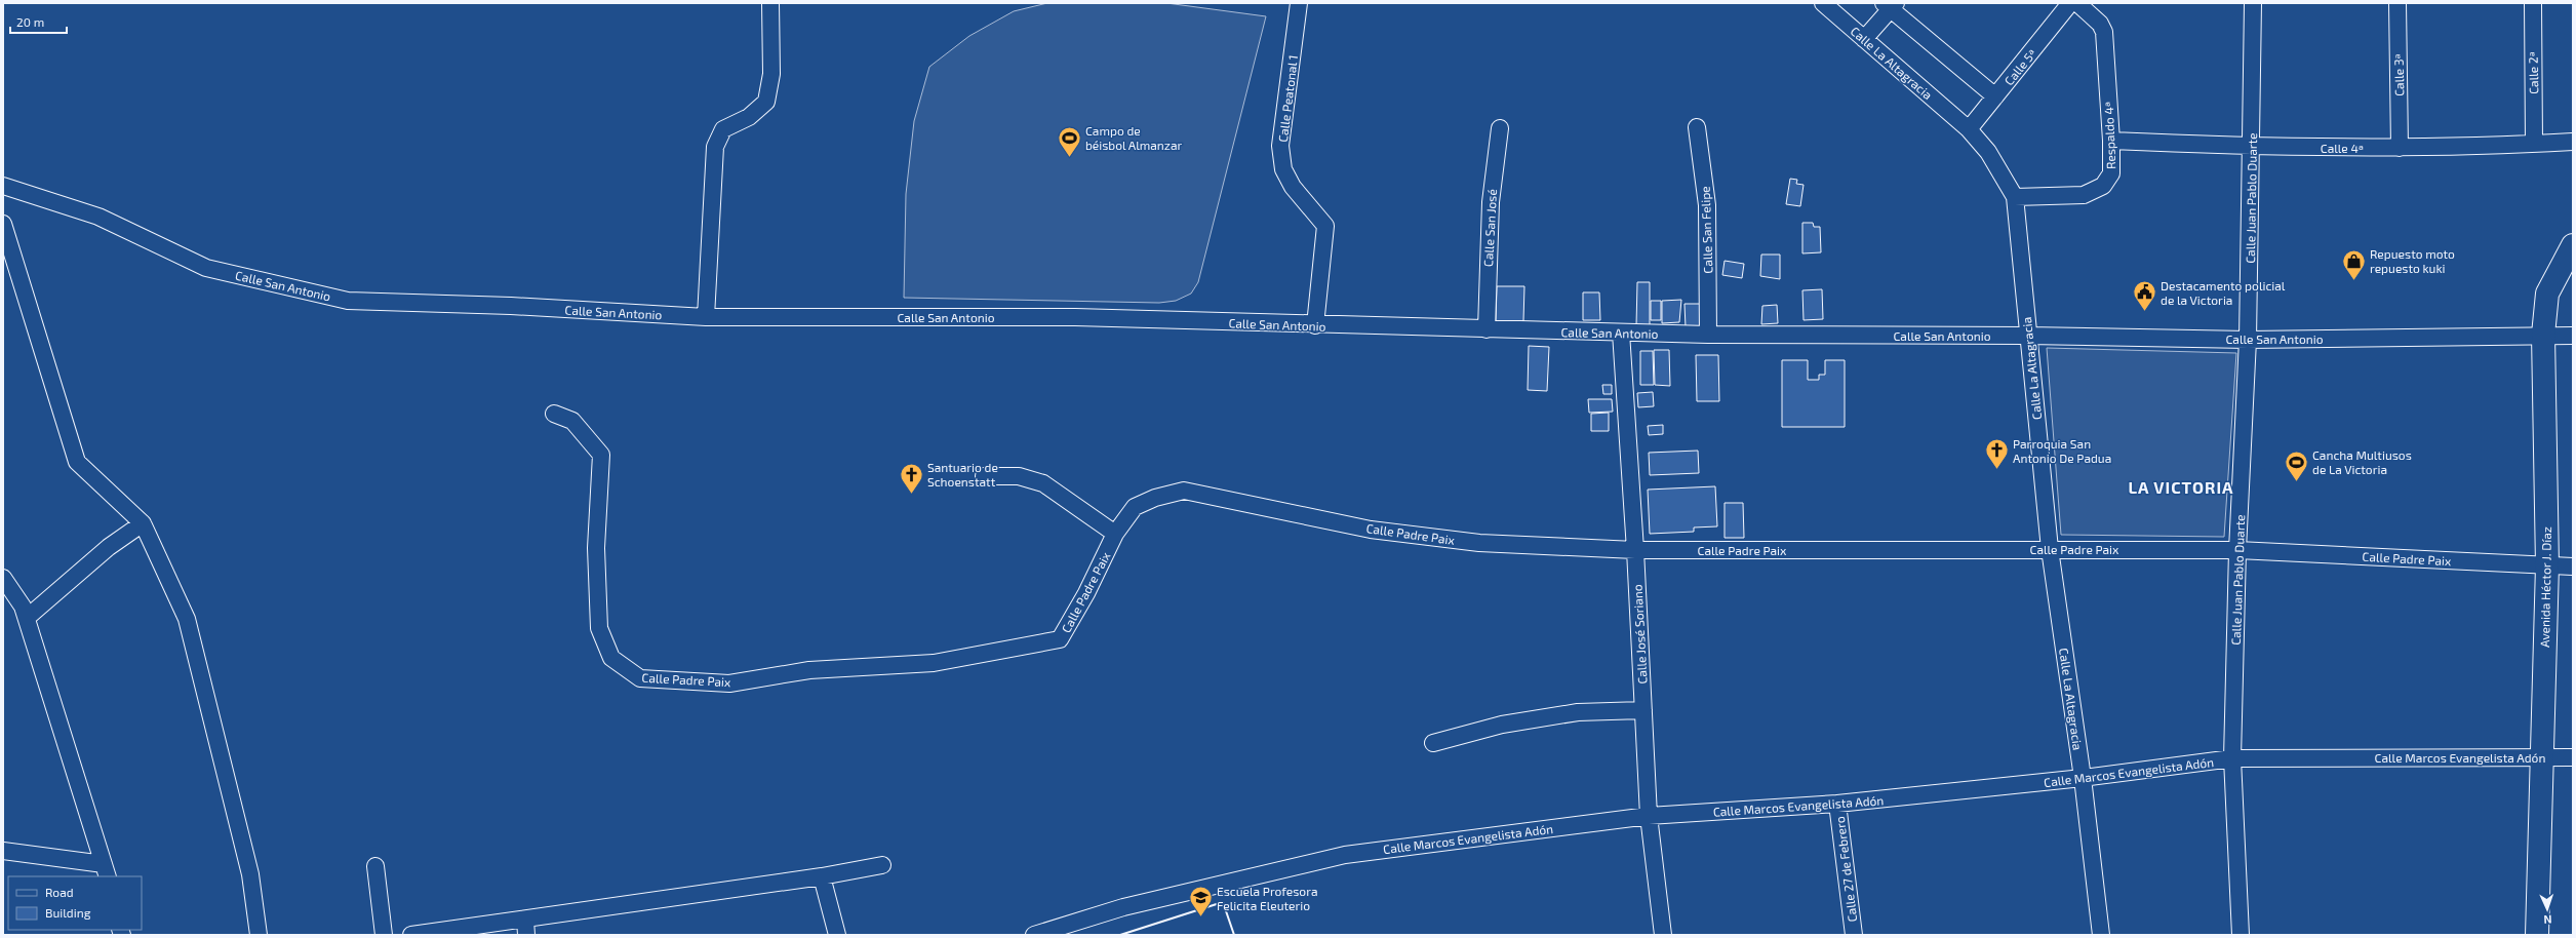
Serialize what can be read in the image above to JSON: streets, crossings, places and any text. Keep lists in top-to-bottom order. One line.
{"streets":{"main road":["Avenida Héctor J. Díaz"],"street":["Calle La Altagracia","Calle 5ª","Calle 2ª","Calle 3ª","Calle Peatonal 1","Respaldo 4ª","Calle 4ª","Calle Juan Pablo Duarte","Calle San José","Calle San Felipe","Calle San Antonio","Calle Padre Paix","Calle José Soriano","Calle Marcos Evangelista Adón","Calle 27 de Febrero"]},"crossings":[["Calle La Altagracia","Calle 5ª"],["Calle La Altagracia","Respaldo 4ª"],["Calle La Altagracia","Calle San Antonio"],["Calle La Altagracia","Calle Padre Paix"],["Calle La Altagracia","Calle Marcos Evangelista Adón"],["Calle 2ª","Calle 4ª"],["Calle 3ª","Calle 4ª"],["Calle Peatonal 1","Calle San Antonio"],["Respaldo 4ª","Calle 4ª"],["Calle 4ª","Calle Juan Pablo Duarte"],["Calle Juan Pablo Duarte","Calle San Antonio"],["Calle Juan Pablo Duarte","Calle Padre Paix"],["Calle Juan Pablo Duarte","Calle Marcos Evangelista Adón"],["Calle San José","Calle San Antonio"],["Calle San Felipe","Calle San Antonio"],["Calle San Antonio","Avenida Héctor J. Díaz"],["Calle San Antonio","Calle José Soriano"],["Calle Padre Paix","Avenida Héctor J. Díaz"],["Calle Padre Paix","Calle José Soriano"],["Avenida Héctor J. Díaz","Calle Marcos Evangelista Adón"],["Calle José Soriano","Calle Marcos Evangelista Adón"],["Calle Marcos Evangelista Adón","Calle 27 de Febrero"]],"districts":["LA VICTORIA"],"places":{"sports":["Campo de béisbol Almanzar","Cancha Multiusos de La Victoria"],"shop":["Repuesto moto repuesto kuki"],"public building":["Destacamento policial de la Victoria"],"church":["Parroquia San Antonio De Padua","Santuario de Schoenstatt"],"school or university":["Escuela Profesora Felicita Eleuterio"]},"legend":["Road","Building"],"scale_bar":"20 m","north":"bottom"}
